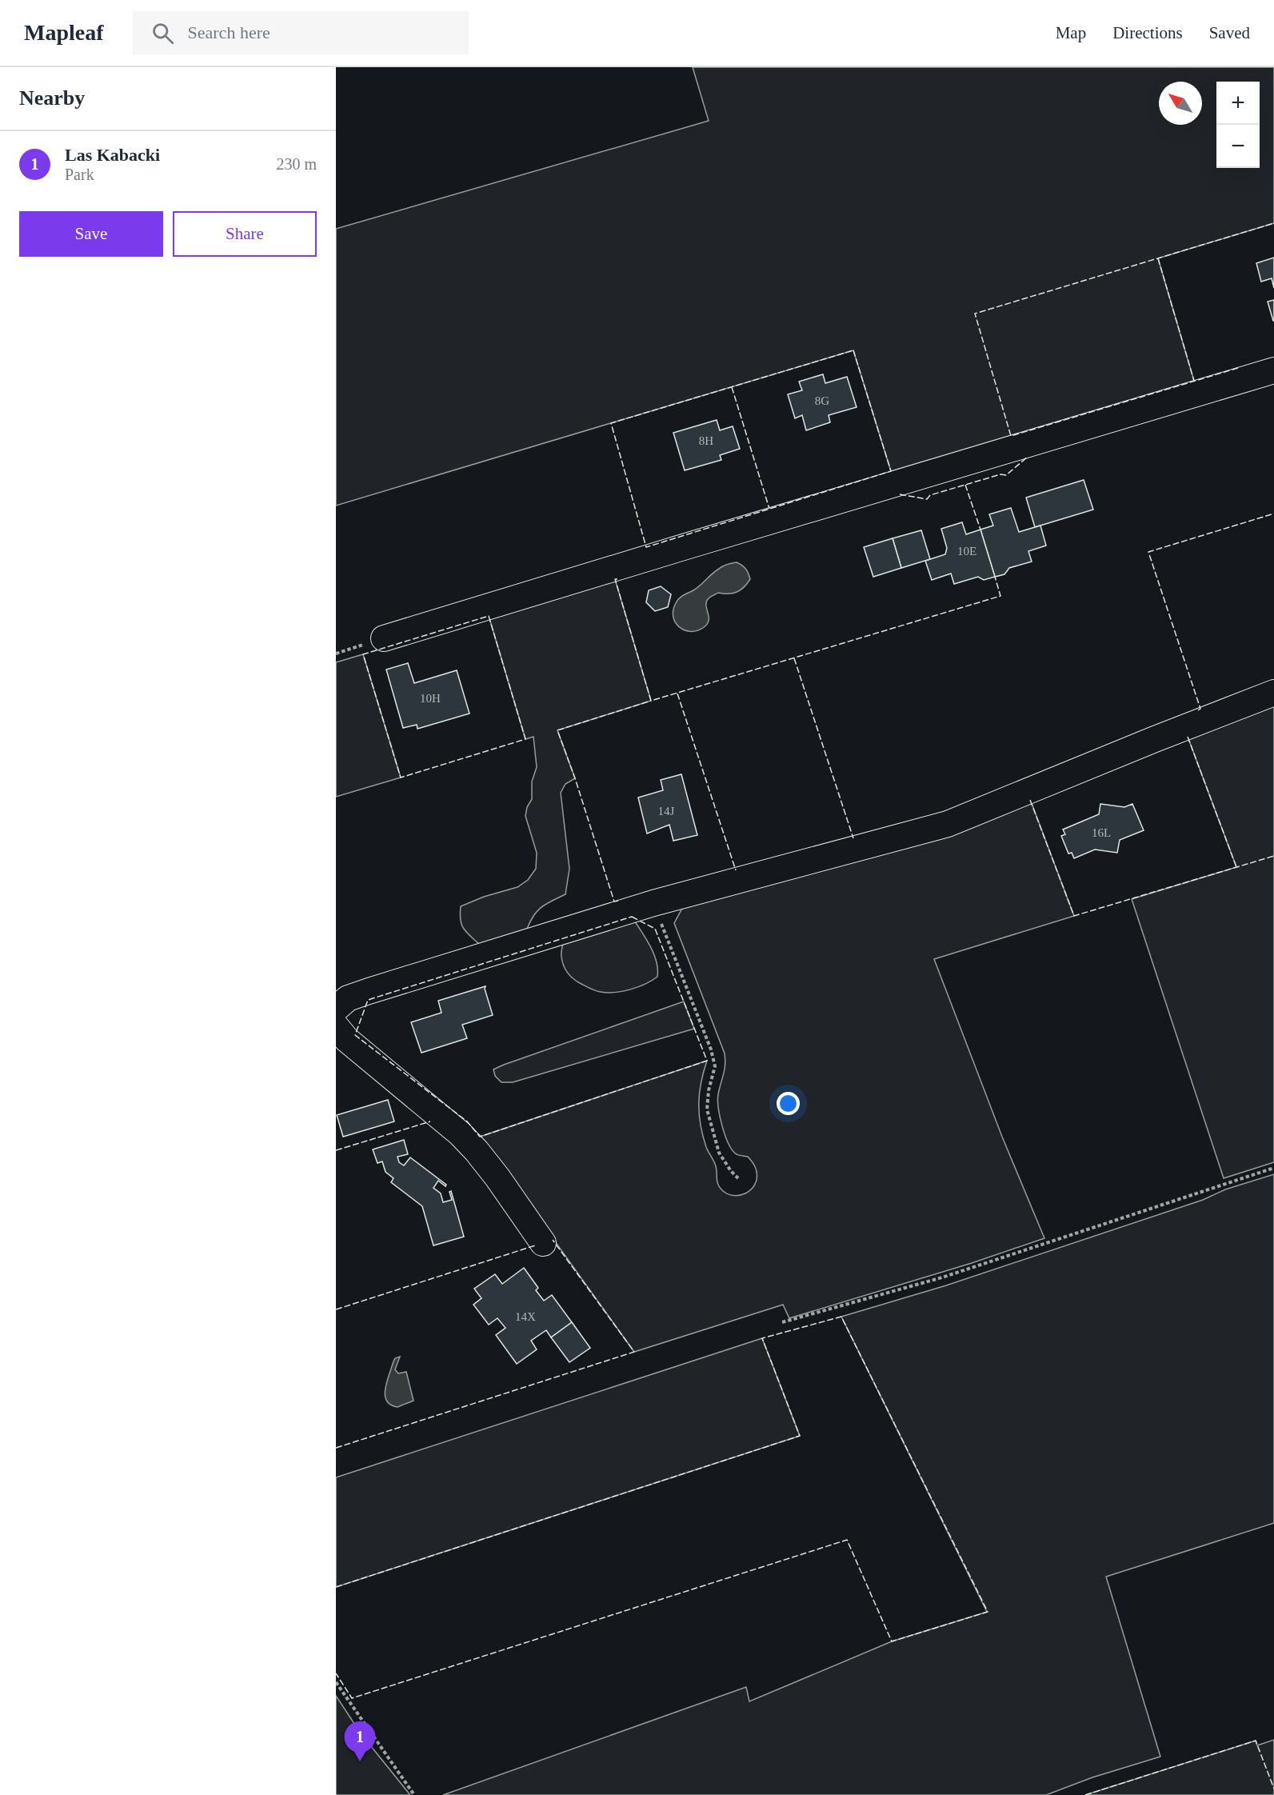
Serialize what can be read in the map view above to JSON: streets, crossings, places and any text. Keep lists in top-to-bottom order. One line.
{"house_numbers":["8G","8H","10E","10H","14J","16L","14X"],"north":"top left","page":{"header":"Mapleaf","search":"Search here","nav":["Map","Directions","Saved"],"heading":"Nearby","map_buttons":["+","−"],"list":[{"mark":"1","name":"Las Kabacki","note":"Park","value":"230 m"}],"buttons":["Save","Share"],"pins":"1"}}
